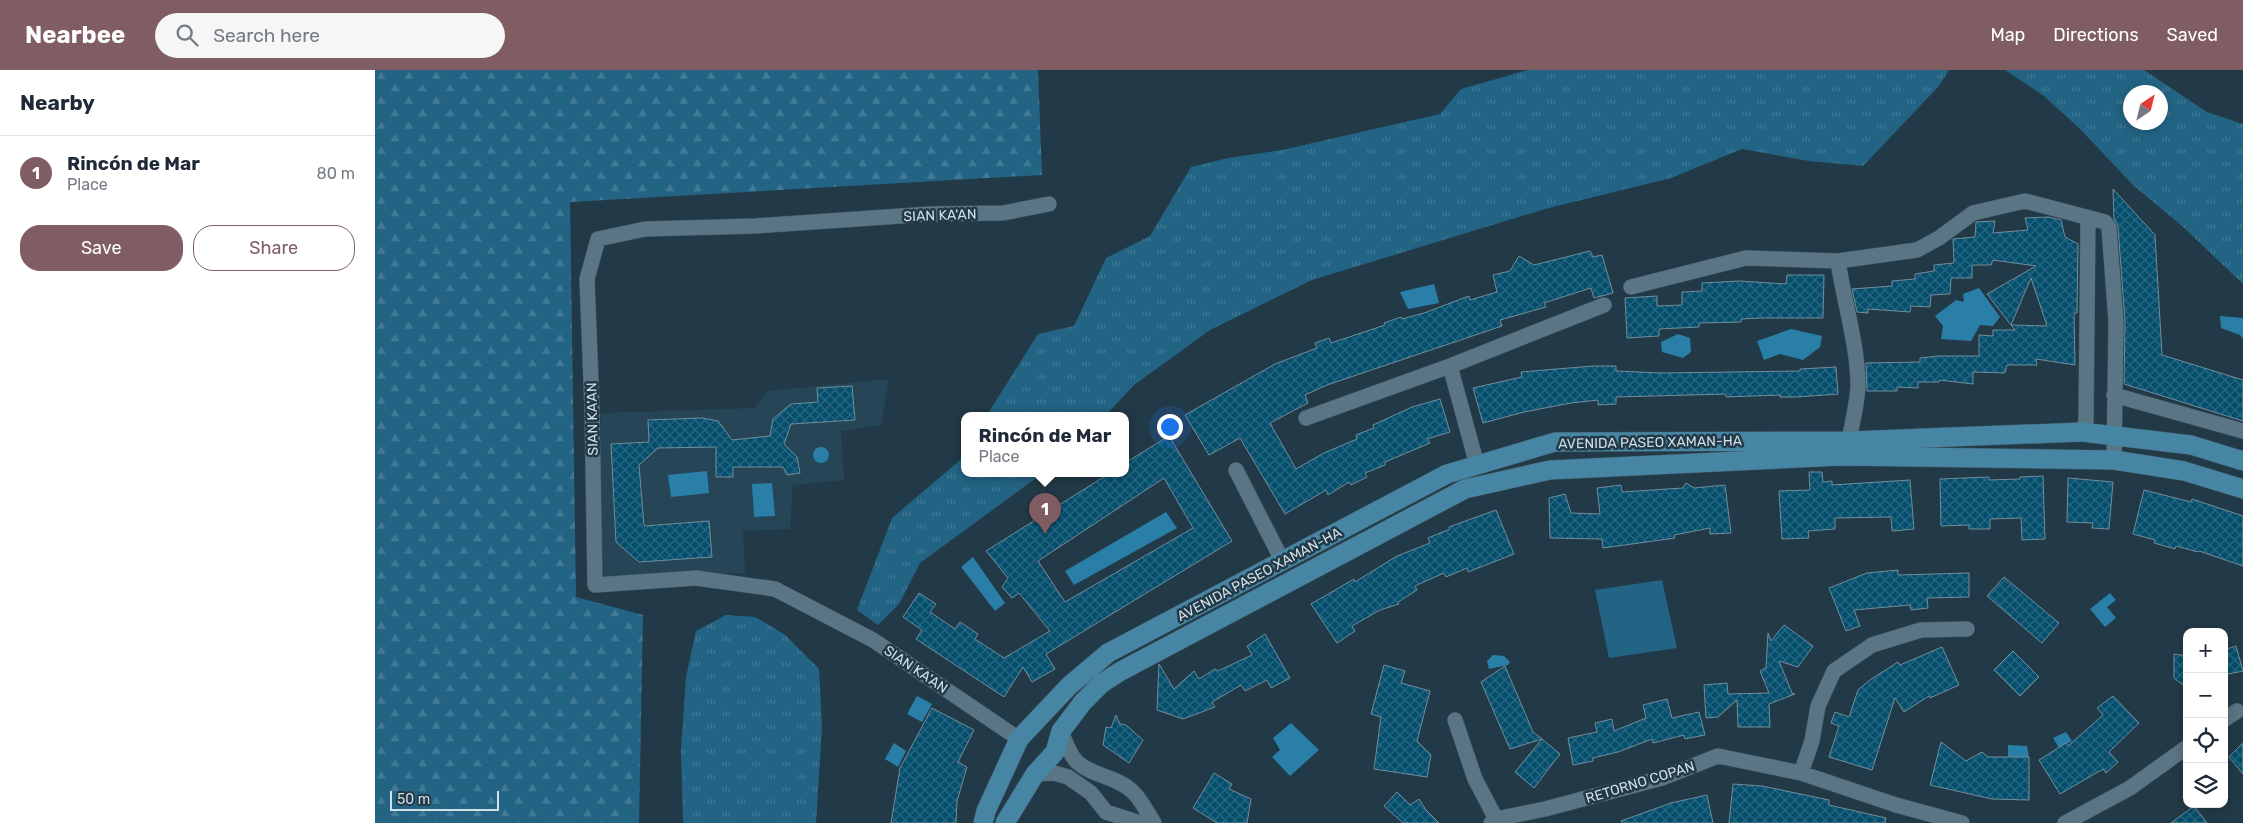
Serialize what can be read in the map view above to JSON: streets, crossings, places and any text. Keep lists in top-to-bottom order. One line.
{"streets":{"main road":["AVENIDA PASEO XAMAN-HA"],"street":["SIAN KA'AN","RETORNO COPAN"]},"crossings":[["SIAN KA'AN","AVENIDA PASEO XAMAN-HA"]],"scale_bar":"50 m","north":"top right","page":{"header":"Nearbee","search":"Search here","nav":["Map","Directions","Saved"],"heading":"Nearby","list":[{"mark":"1","name":"Rincón de Mar","note":"Place","value":"80 m"}],"buttons":["Save","Share"],"popup":["Rincón de Mar","Place"],"pins":"1","map_buttons":["+","−"],"scale":"50 m"}}
